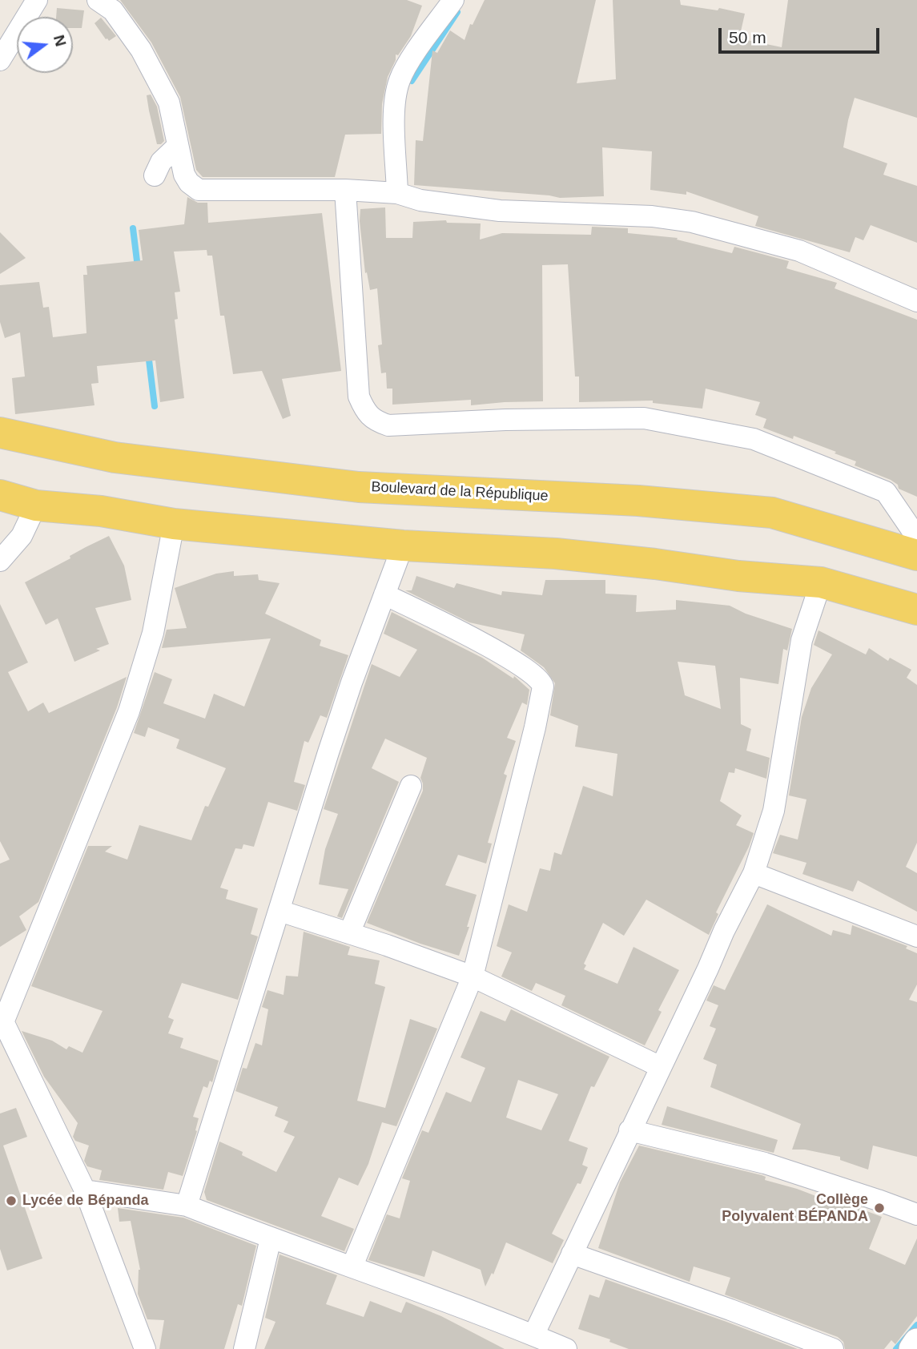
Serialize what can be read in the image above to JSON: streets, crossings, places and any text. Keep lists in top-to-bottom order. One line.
{"streets":{"main road":["Boulevard de la République"]},"places":["Lycée de Bépanda","Collège Polyvalent BÉPANDA"],"scale_bar":"50 m","north":"right"}
